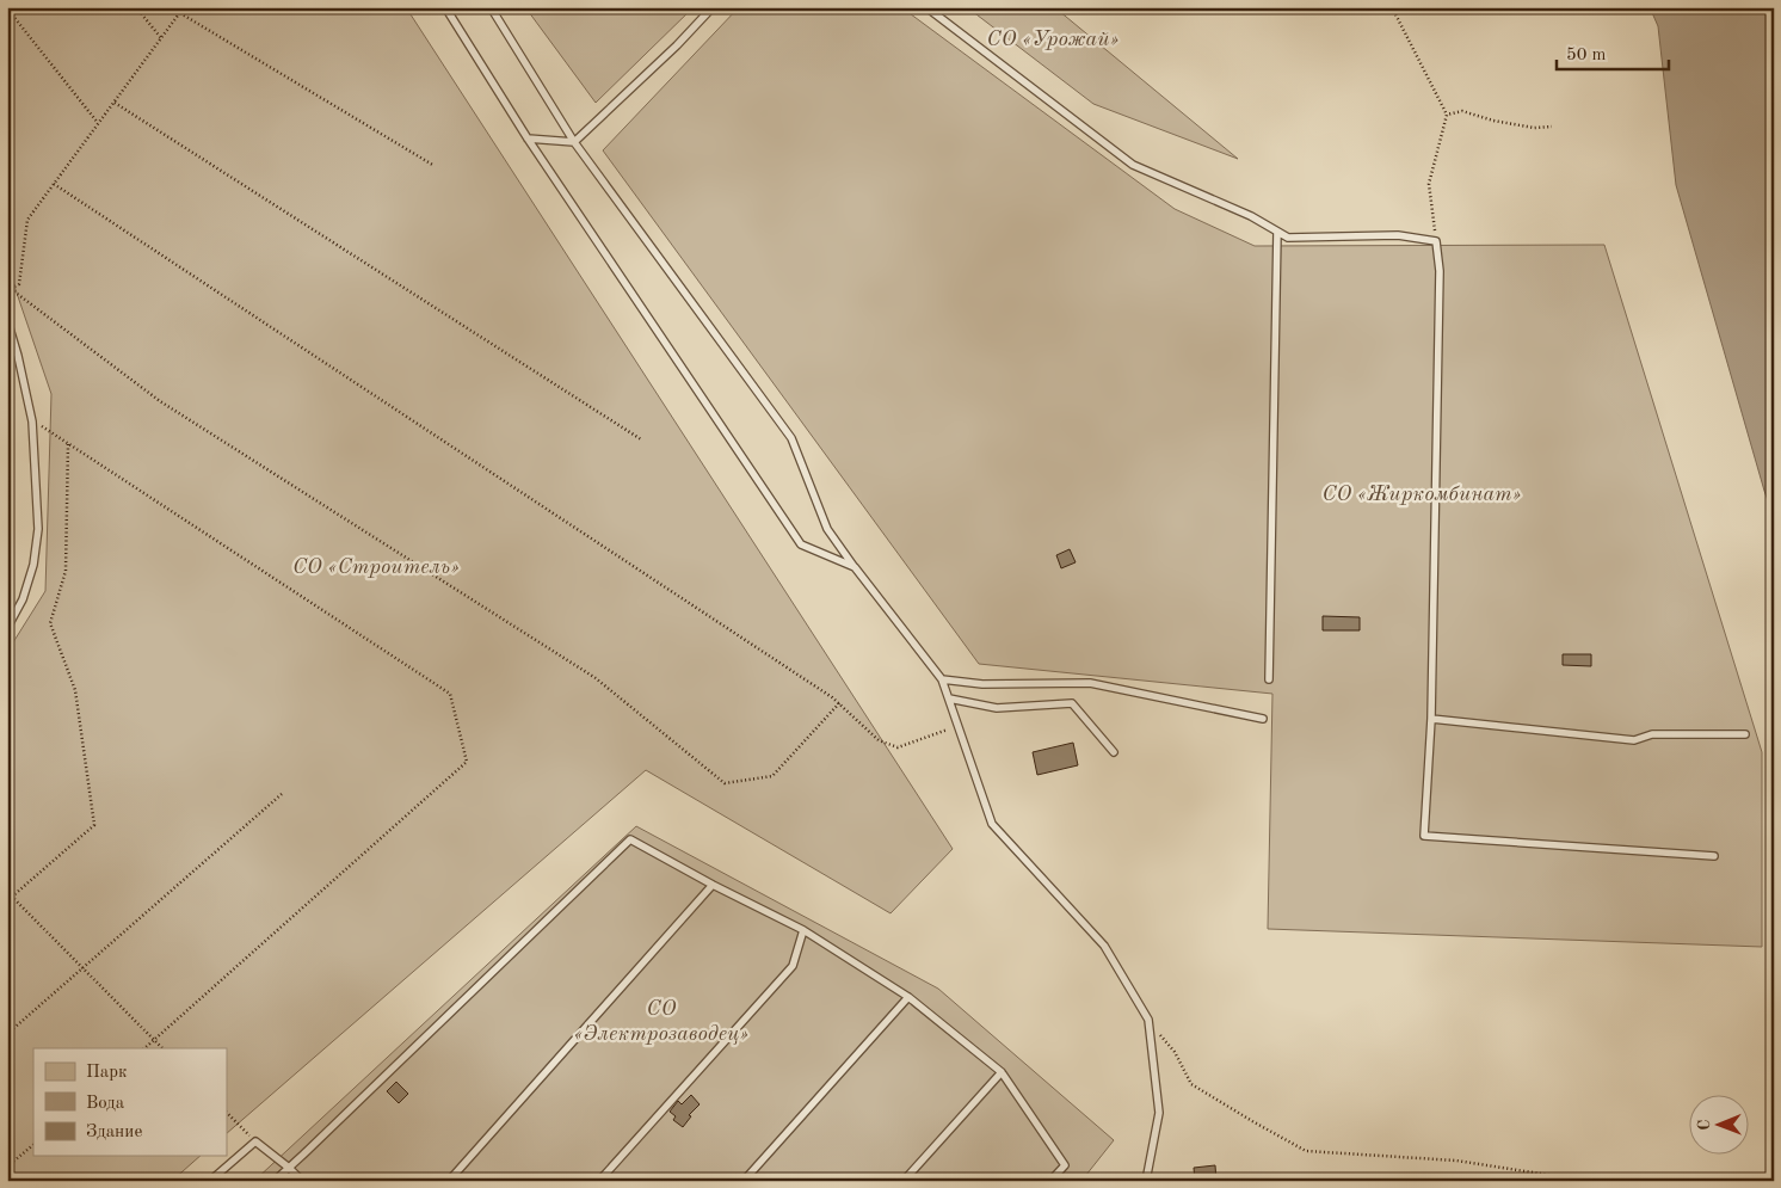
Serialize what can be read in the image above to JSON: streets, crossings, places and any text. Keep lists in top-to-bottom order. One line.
{"parks":["СО «Урожай»","СО «Жиркомбинат»","СО «Строитель»","СО «Электрозаводец»"],"legend":["Парк","Вода","Здание"],"scale_bar":"50 m","north":"left"}
